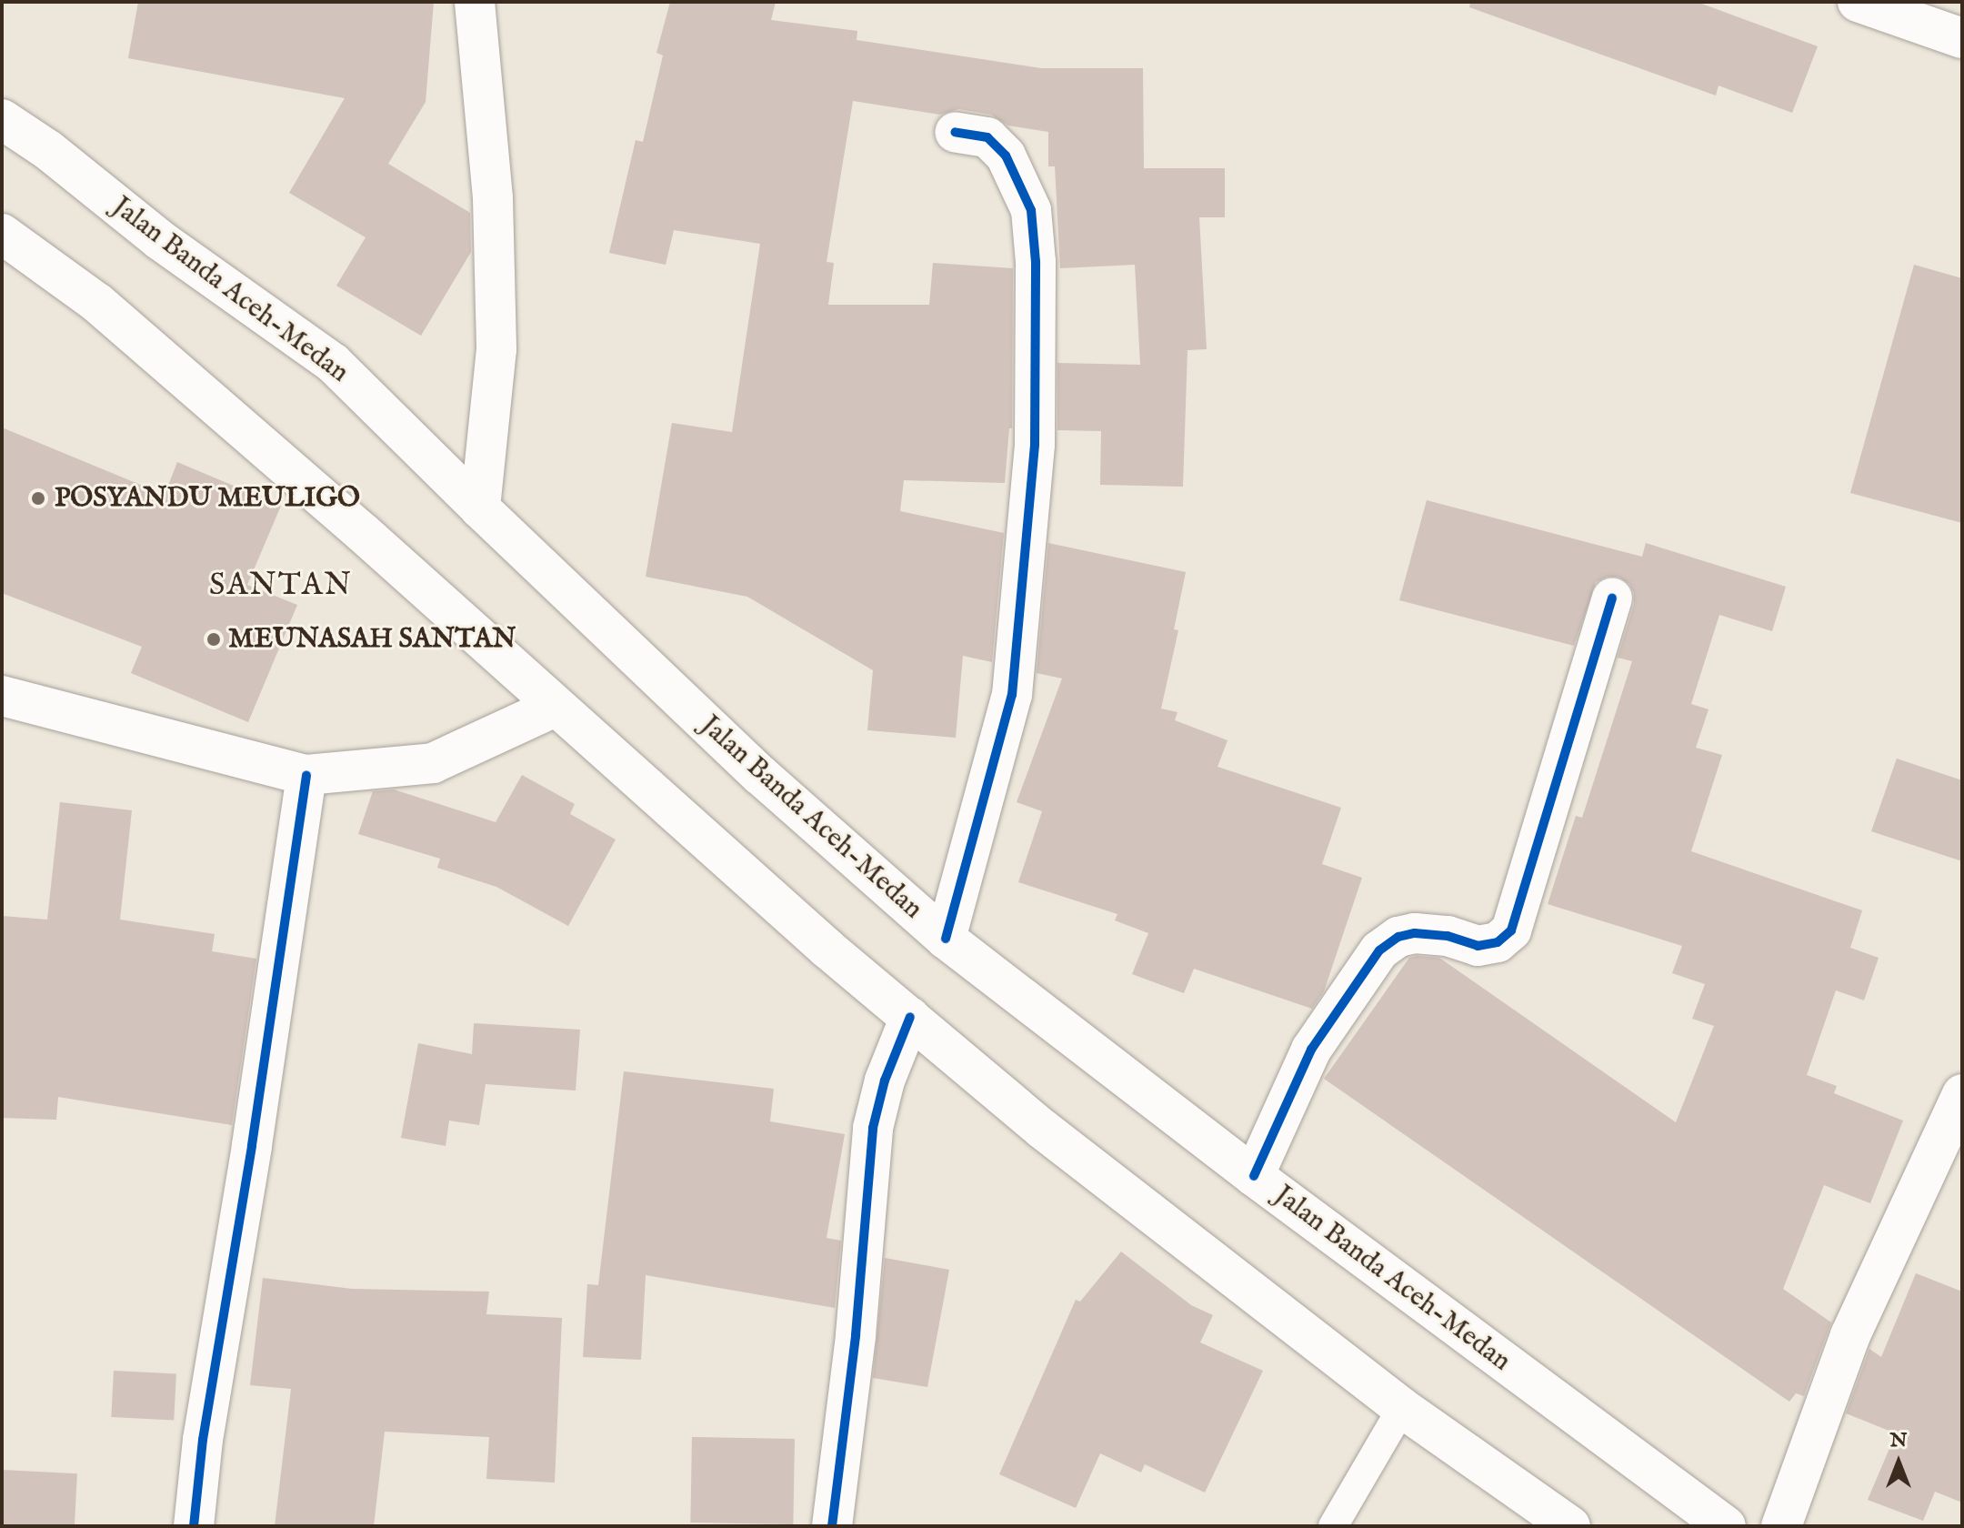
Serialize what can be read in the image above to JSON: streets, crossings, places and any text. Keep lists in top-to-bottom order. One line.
{"streets":{"main road":["Jalan Banda Aceh-Medan"]},"districts":["SANTAN"],"places":["POSYANDU MEULIGO","MEUNASAH SANTAN"],"north":"top"}
